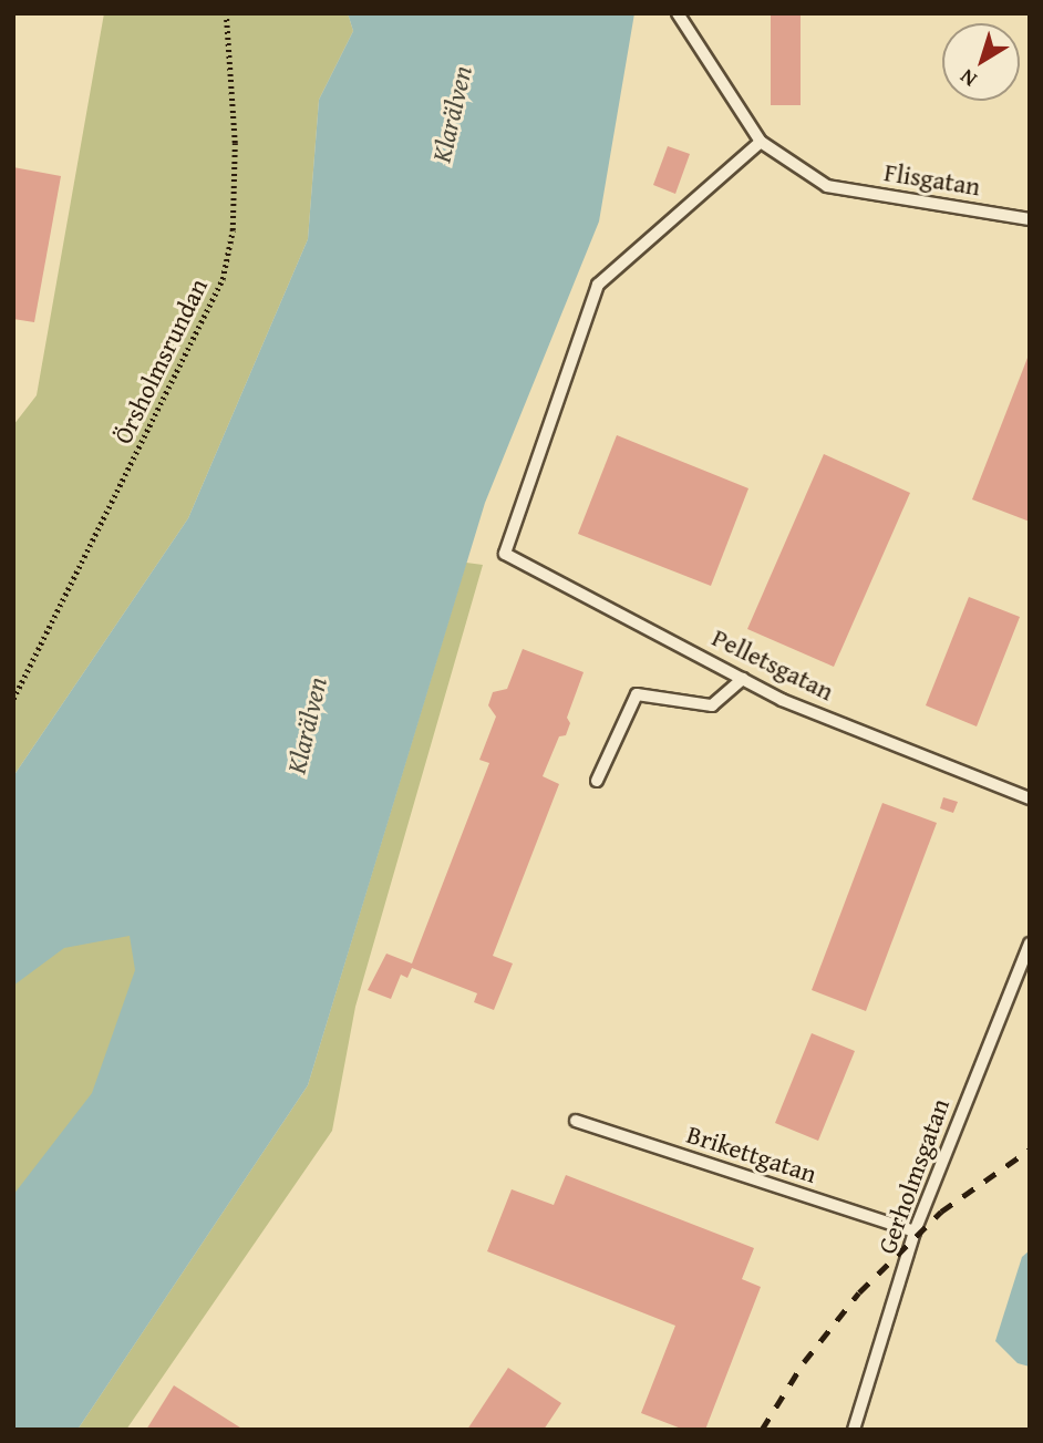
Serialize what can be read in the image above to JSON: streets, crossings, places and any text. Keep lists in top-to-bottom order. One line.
{"streets":{"lane":["Flisgatan","Pelletsgatan","Brikettgatan","Gerholmsgatan"],"path":["Örsholmsrundan"]},"crossings":[["Flisgatan","Pelletsgatan"],["Brikettgatan","Gerholmsgatan"]],"water":["Klarälven"],"north":"bottom left"}
